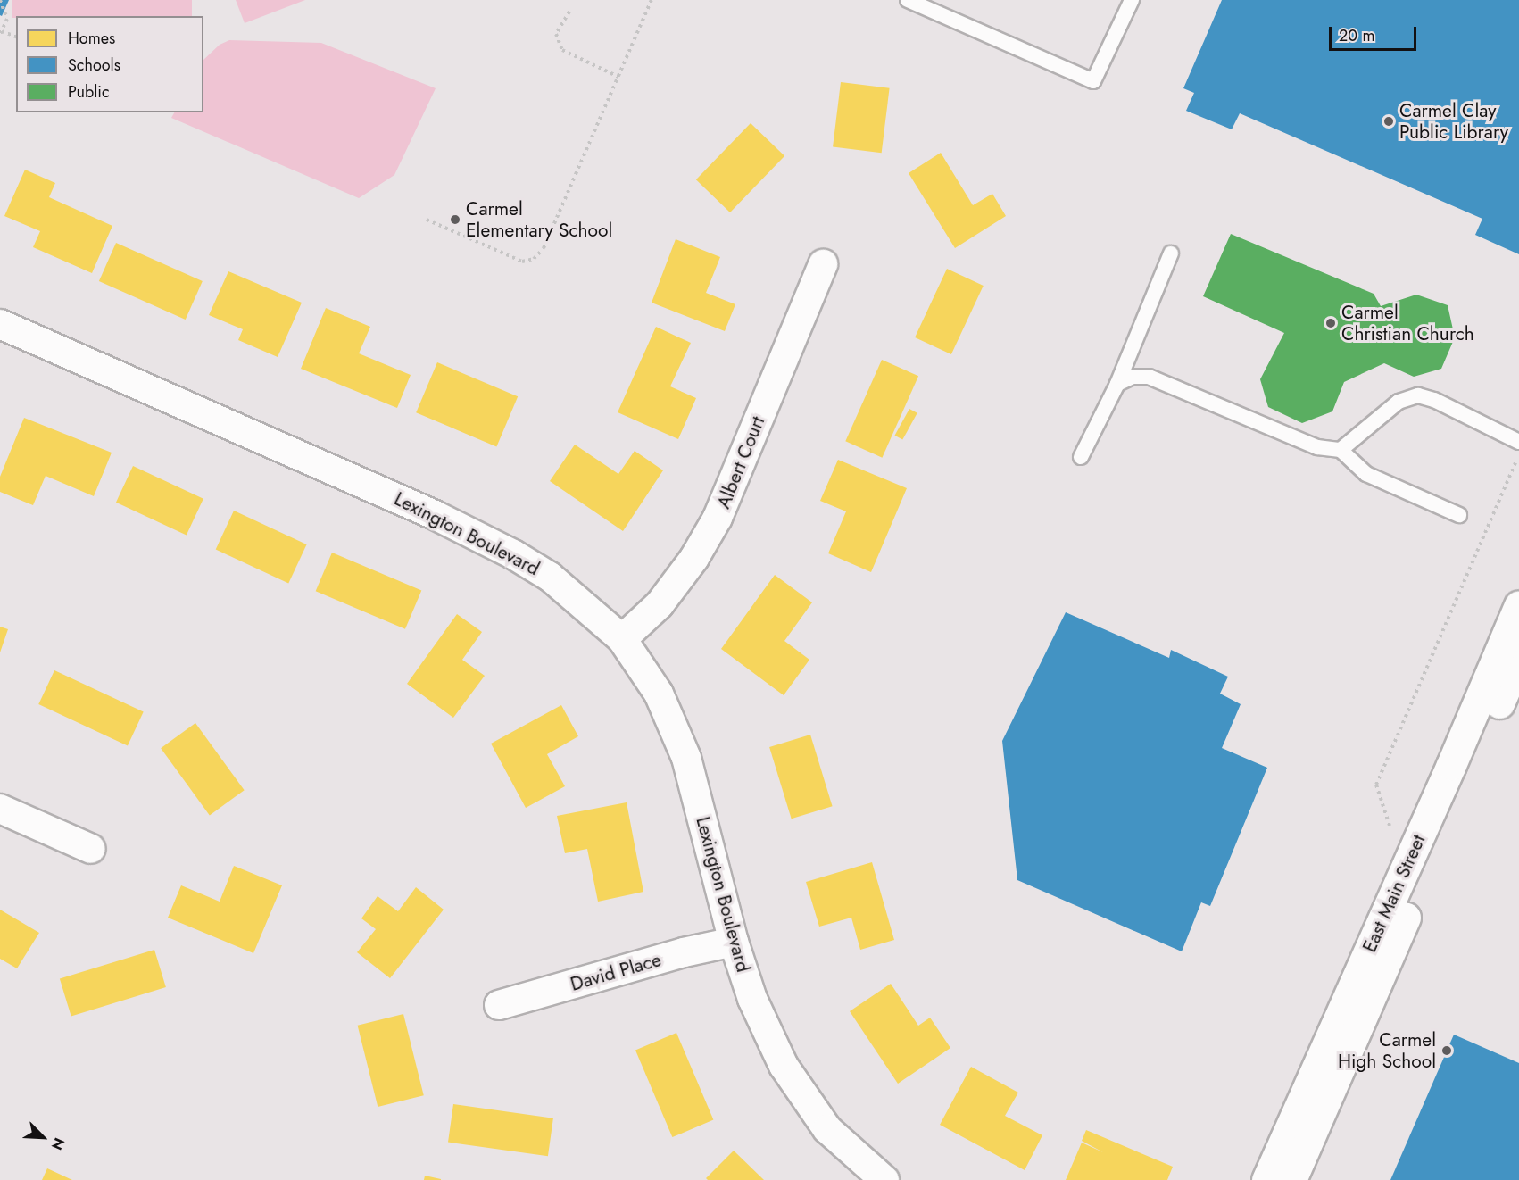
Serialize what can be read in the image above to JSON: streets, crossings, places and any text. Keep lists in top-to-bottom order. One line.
{"streets":{"main road":["East Main Street"],"street":["Albert Court","Lexington Boulevard","David Place"]},"crossings":[["Albert Court","Lexington Boulevard"],["Lexington Boulevard","David Place"]],"places":["Carmel Clay Public Library","Carmel Elementary School","Carmel Christian Church","Carmel High School"],"legend":["Homes","Schools","Public"],"scale_bar":"20 m","north":"bottom right"}
